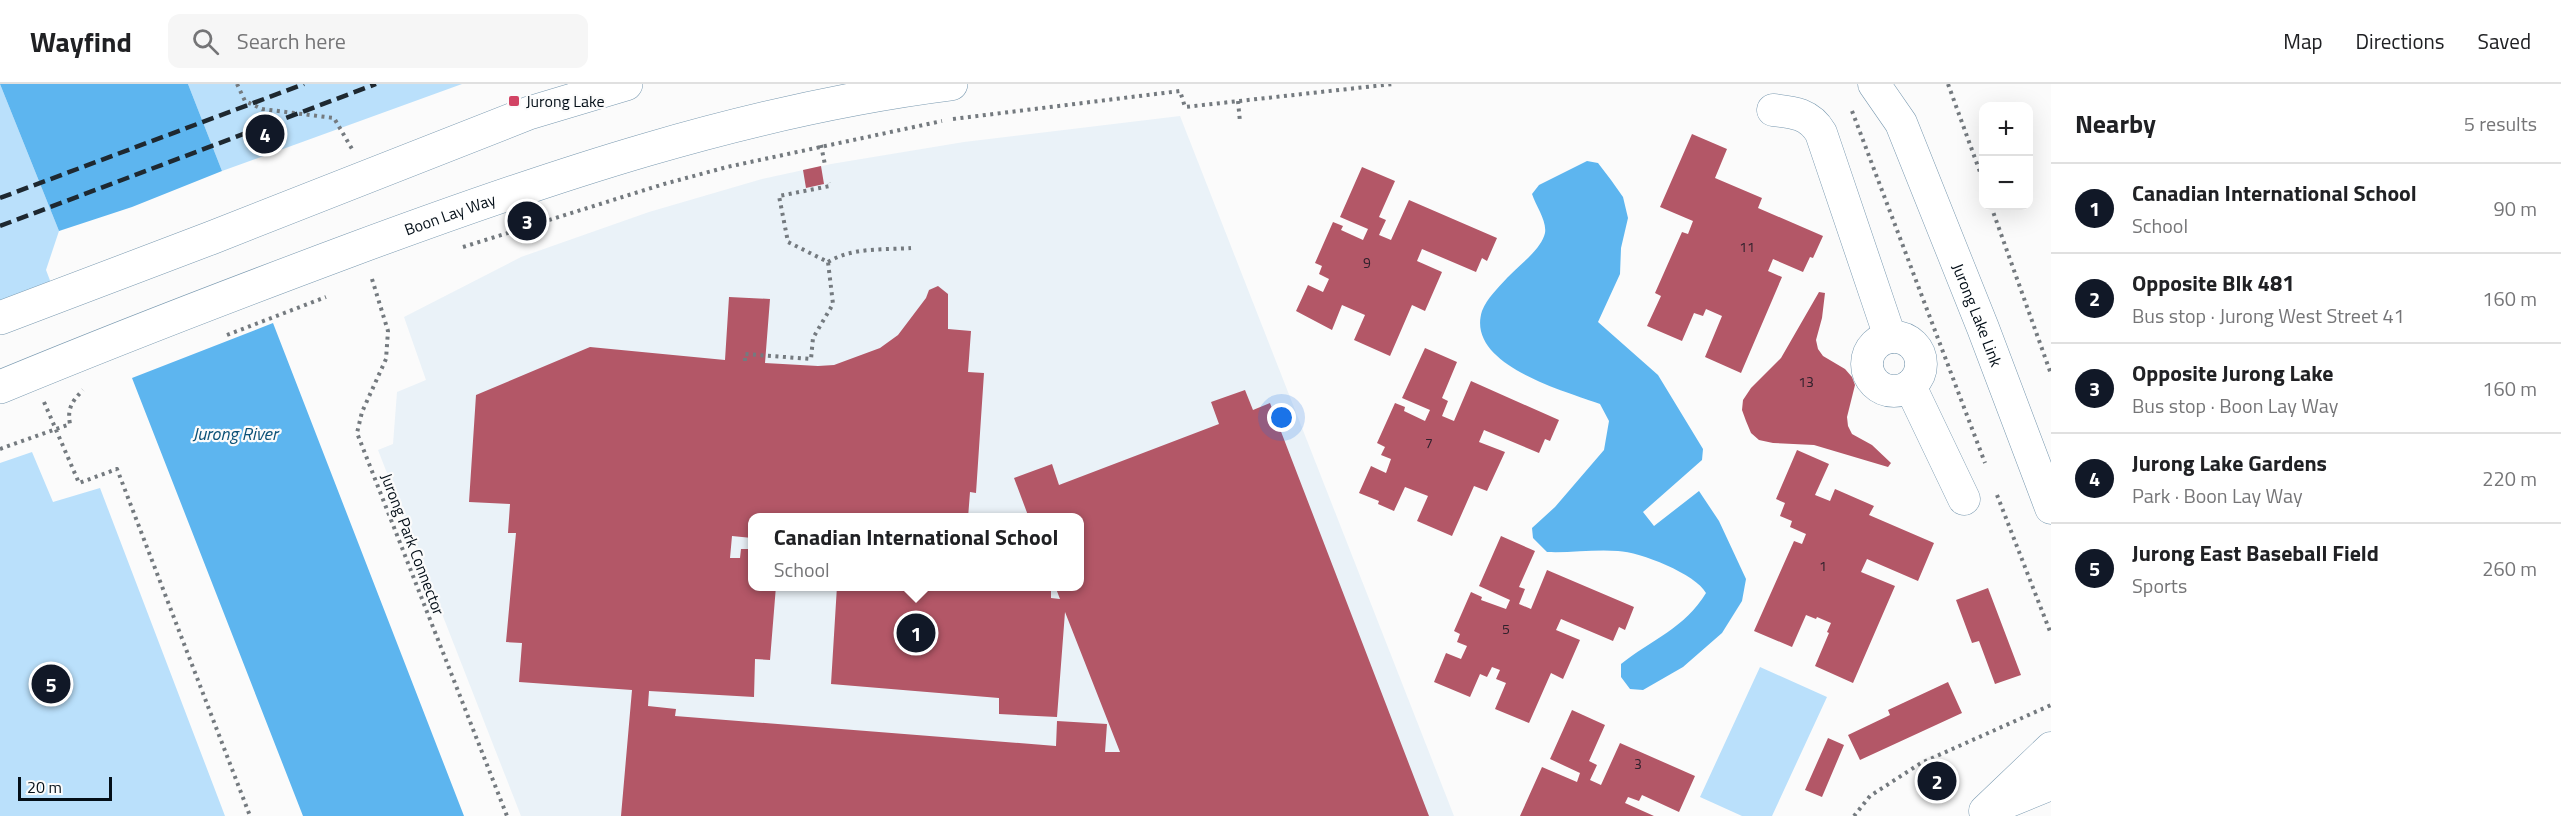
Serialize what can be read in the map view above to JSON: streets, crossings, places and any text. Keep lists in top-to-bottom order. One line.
{"streets":{"main road":["Boon Lay Way"],"street":["Jurong Lake Link"],"path":["Jurong Park Connector"]},"water":["Jurong River"],"places":{"transit":["Jurong Lake"]},"house_numbers":["11","9","13","7","1","5","3"],"scale_bar":"20 m","page":{"header":"Wayfind","search":"Search here","nav":["Map","Directions","Saved"],"heading":["Nearby","5 results"],"map_buttons":["+","−"],"pins":["4","3","1","5","2"],"list":[{"mark":"1","name":"Canadian International School","note":"School","value":"90 m"},{"mark":"2","name":"Opposite Blk 481","note":"Bus stop · Jurong West Street 41","value":"160 m"},{"mark":"3","name":"Opposite Jurong Lake","note":"Bus stop · Boon Lay Way","value":"160 m"},{"mark":"4","name":"Jurong Lake Gardens","note":"Park · Boon Lay Way","value":"220 m"},{"mark":"5","name":"Jurong East Baseball Field","note":"Sports","value":"260 m"}],"popup":["Canadian International School","School"],"scale":"20 m"}}
